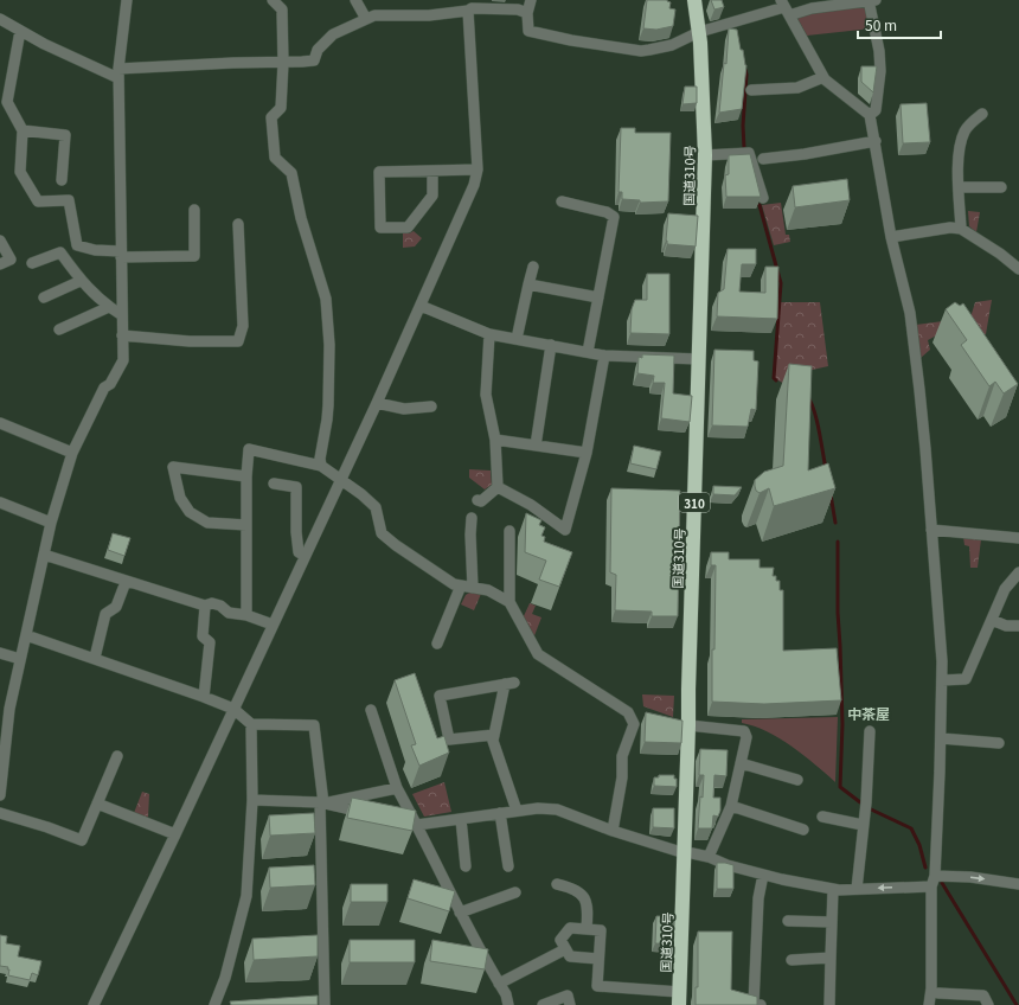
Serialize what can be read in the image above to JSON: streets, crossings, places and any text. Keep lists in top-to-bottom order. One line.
{"streets":{"highway":["国道310号","310"]},"districts":["中茶屋"],"scale_bar":"50 m"}
